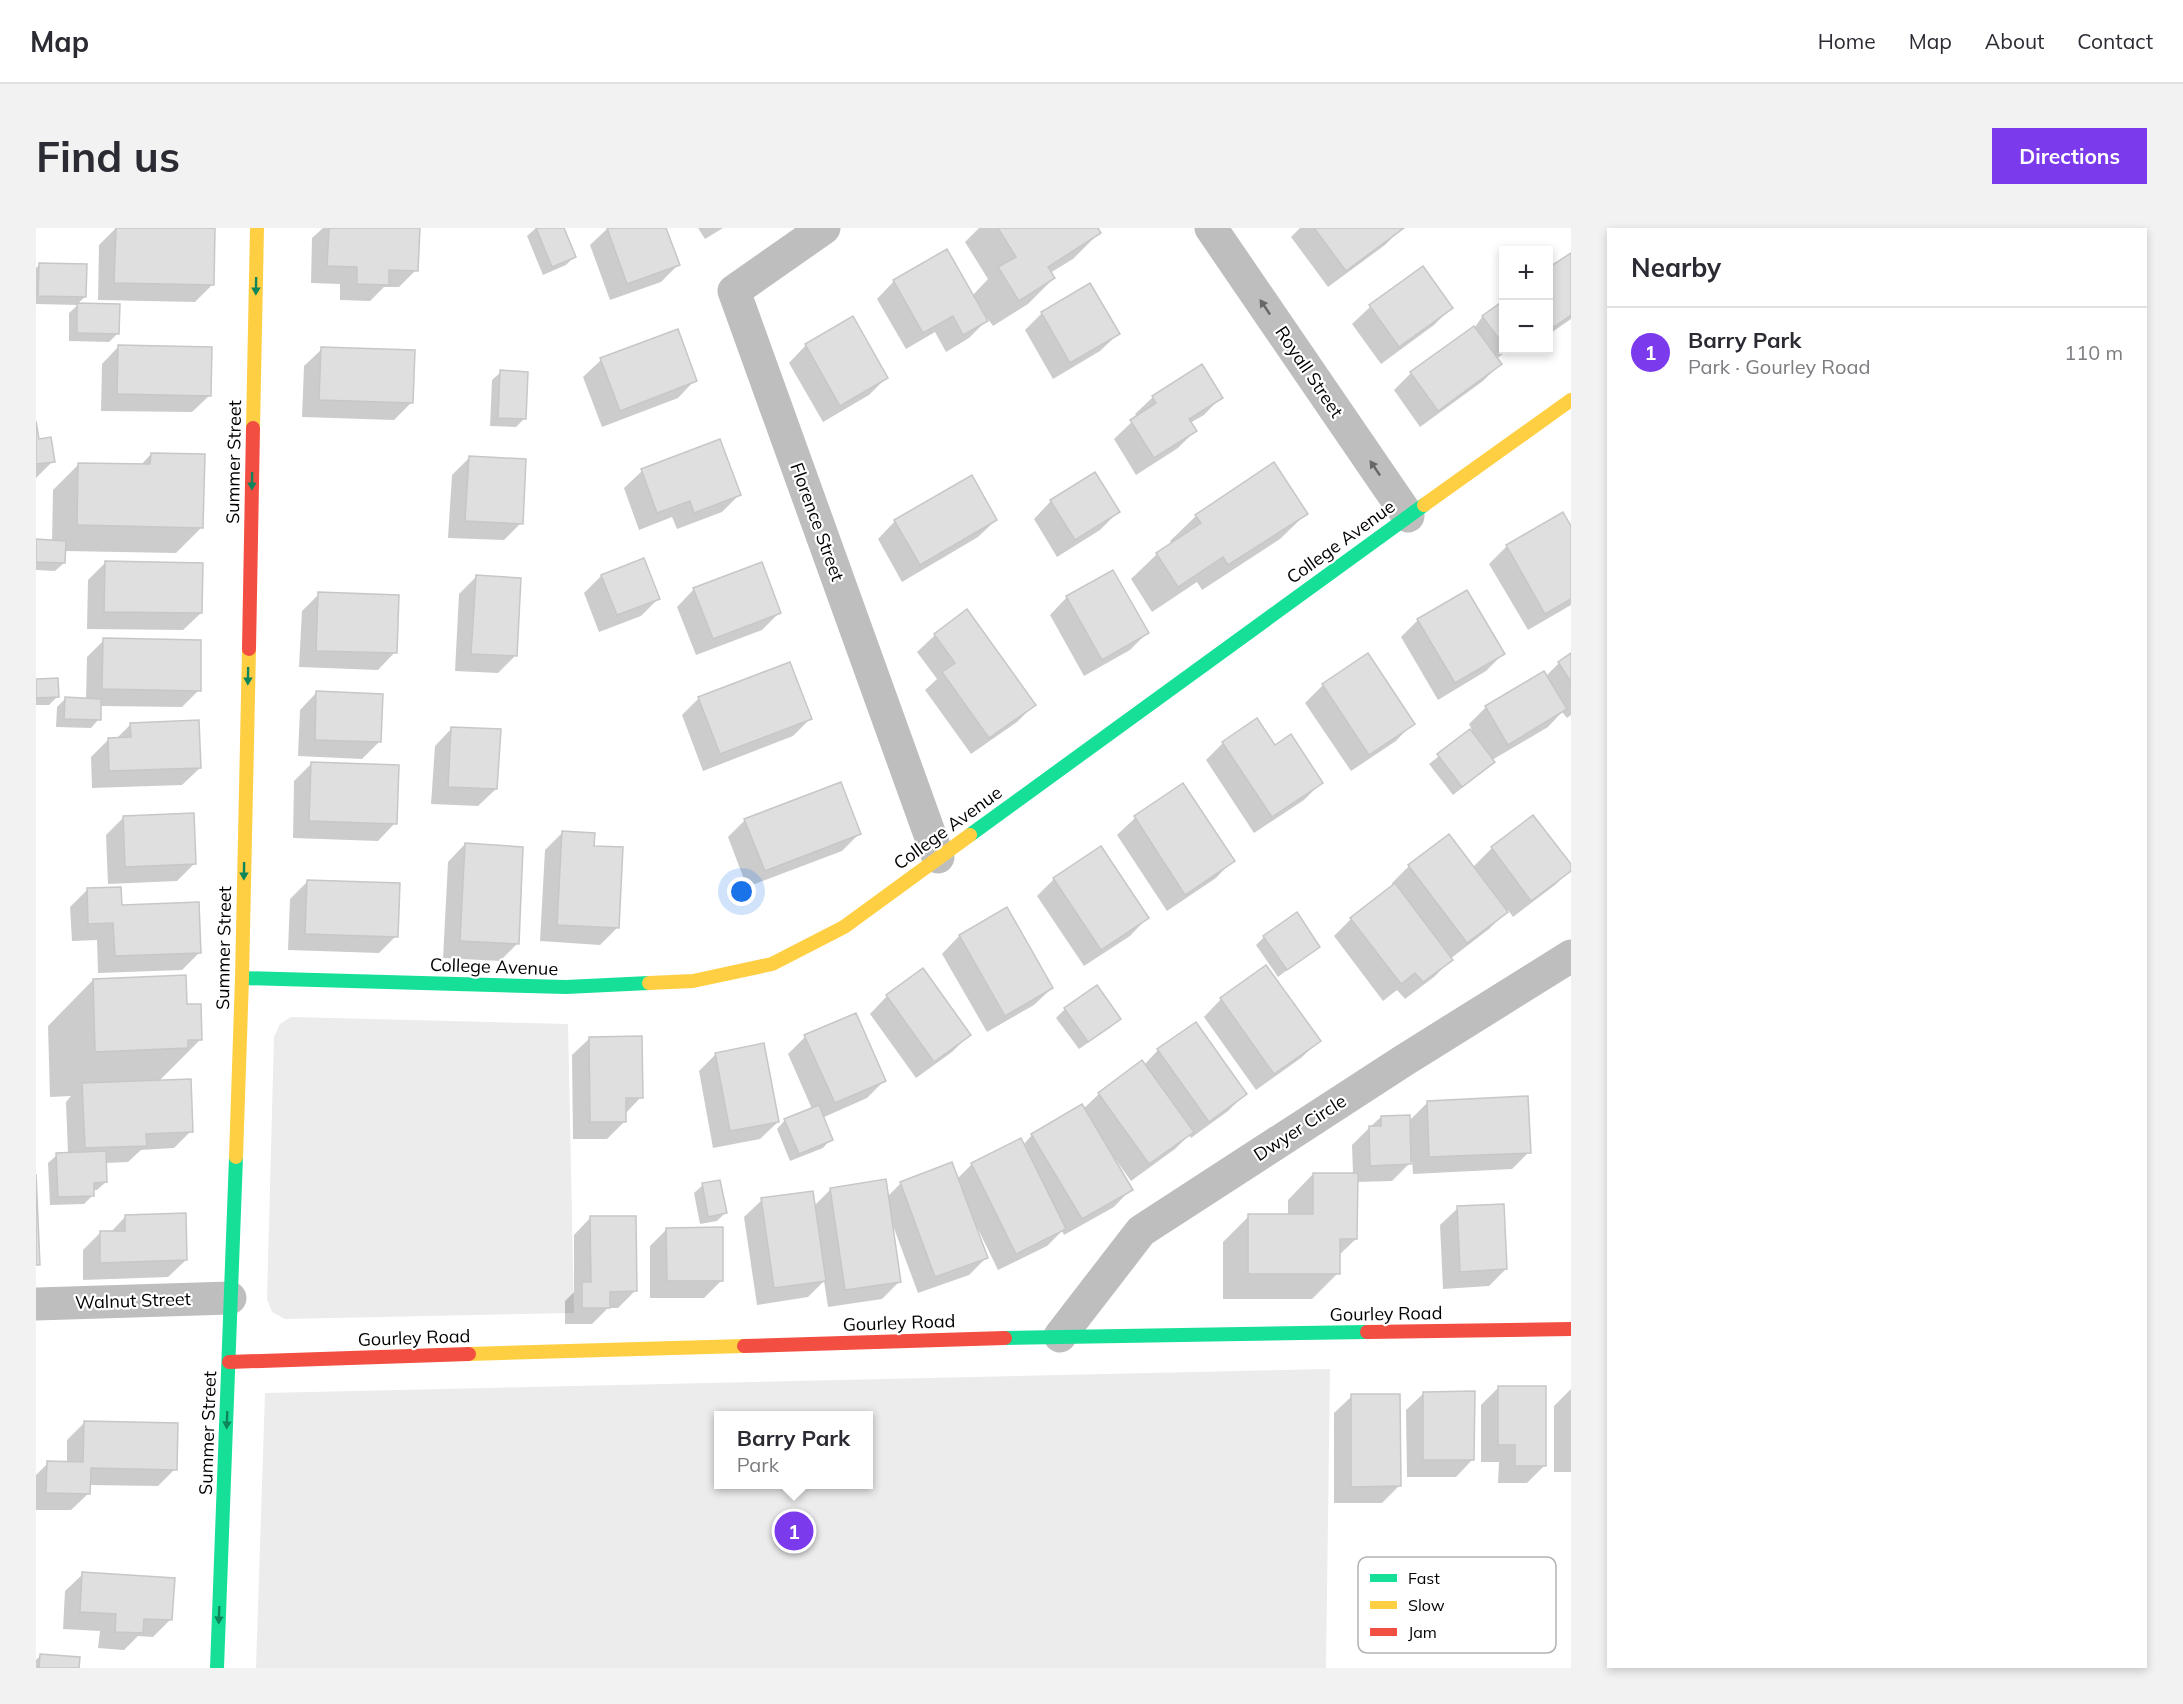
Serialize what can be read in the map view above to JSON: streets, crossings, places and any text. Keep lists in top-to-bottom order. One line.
{"streets":{"street":["Royall Street","Summer Street","Florence Street","College Avenue","Dwyer Circle","Walnut Street","Gourley Road"]},"crossings":[["Royall Street","College Avenue"],["Summer Street","College Avenue"],["Summer Street","Walnut Street"],["Summer Street","Gourley Road"],["Florence Street","College Avenue"],["Dwyer Circle","Gourley Road"]],"one_way":["Royall Street","Summer Street"],"legend":["Fast","Slow","Jam"],"page":{"header":"Map","nav":["Home","Map","About","Contact"],"buttons":"Directions","title":"Find us","heading":"Nearby","map_buttons":["+","−"],"list":[{"mark":"1","name":"Barry Park","note":"Park · Gourley Road","value":"110 m"}],"popup":["Barry Park","Park"],"pins":"1"}}
